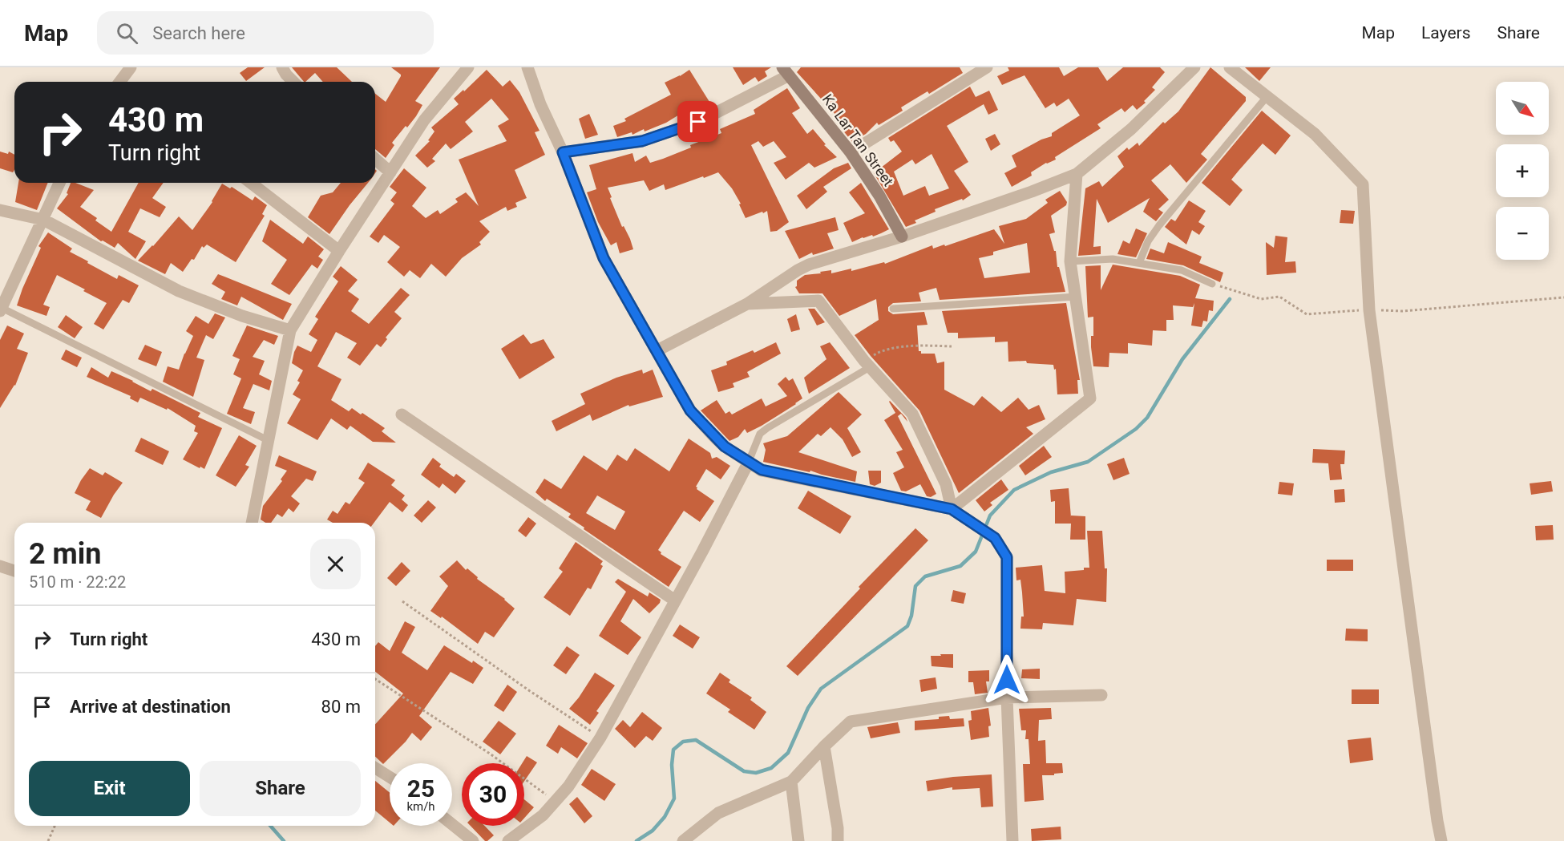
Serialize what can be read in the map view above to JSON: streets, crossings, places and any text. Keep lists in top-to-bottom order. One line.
{"streets":{"street":["Ka Lar Tan Street"]},"north":"bottom right","page":{"header":"Map","search":"Search here","nav":["Map","Layers","Share"],"map_buttons":["+","−"],"turn":["430 m","Turn right"],"heading":["2 min","510 m · 22:22"],"list":[{"name":"Turn right","value":"430 m"},{"name":"Arrive at destination","value":"80 m"}],"buttons":["Exit","Share"],"speed":"25 km/h","limit":"30"}}
